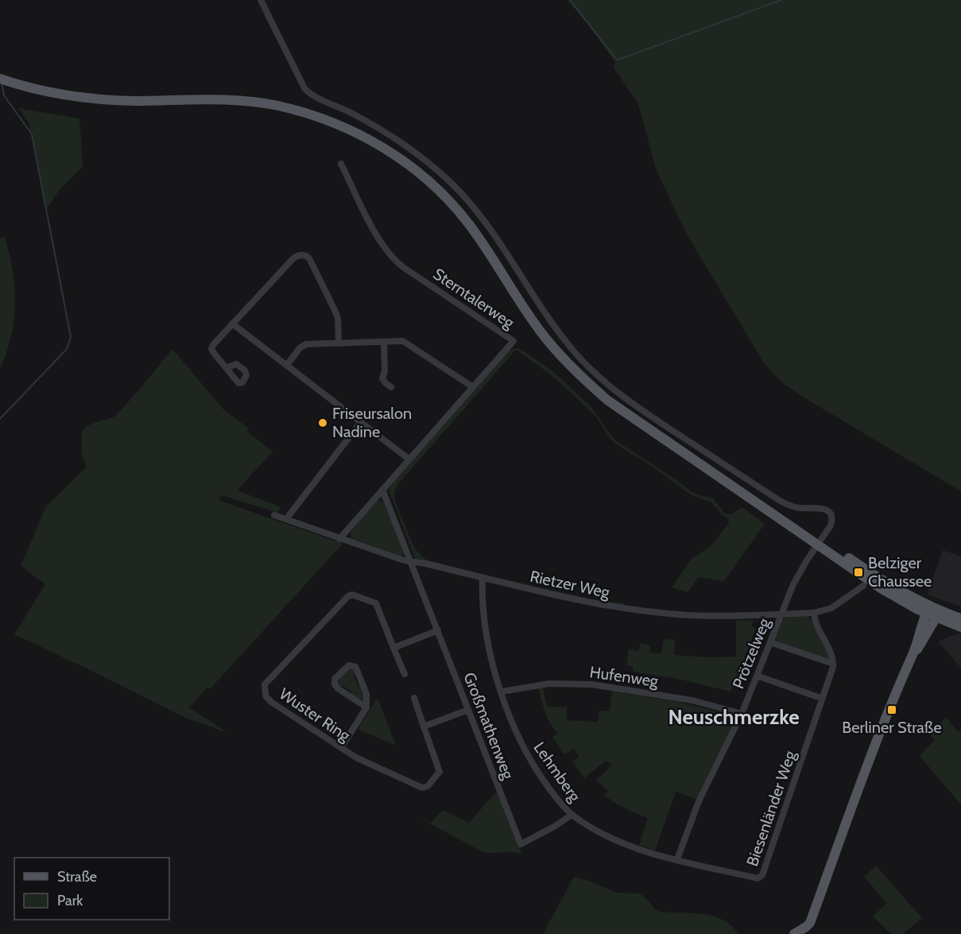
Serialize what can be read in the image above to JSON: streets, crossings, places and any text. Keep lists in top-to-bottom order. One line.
{"streets":{"street":["Sterntalerweg","Rietzer Weg","Prötzelweg","Hufenweg","Wuster Ring","Großmathenweg","Lehmberg","Biesenländer Weg"]},"crossings":[["Sterntalerweg","Rietzer Weg"],["Rietzer Weg","Prötzelweg"],["Rietzer Weg","Großmathenweg"],["Rietzer Weg","Lehmberg"],["Prötzelweg","Hufenweg"],["Prötzelweg","Lehmberg"],["Hufenweg","Lehmberg"],["Großmathenweg","Lehmberg"],["Lehmberg","Biesenländer Weg"]],"districts":["Neuschmerzke"],"places":{"other":["Friseursalon Nadine"],"transit":["Belziger Chaussee","Berliner Straße"]},"legend":["Straße","Park"]}
